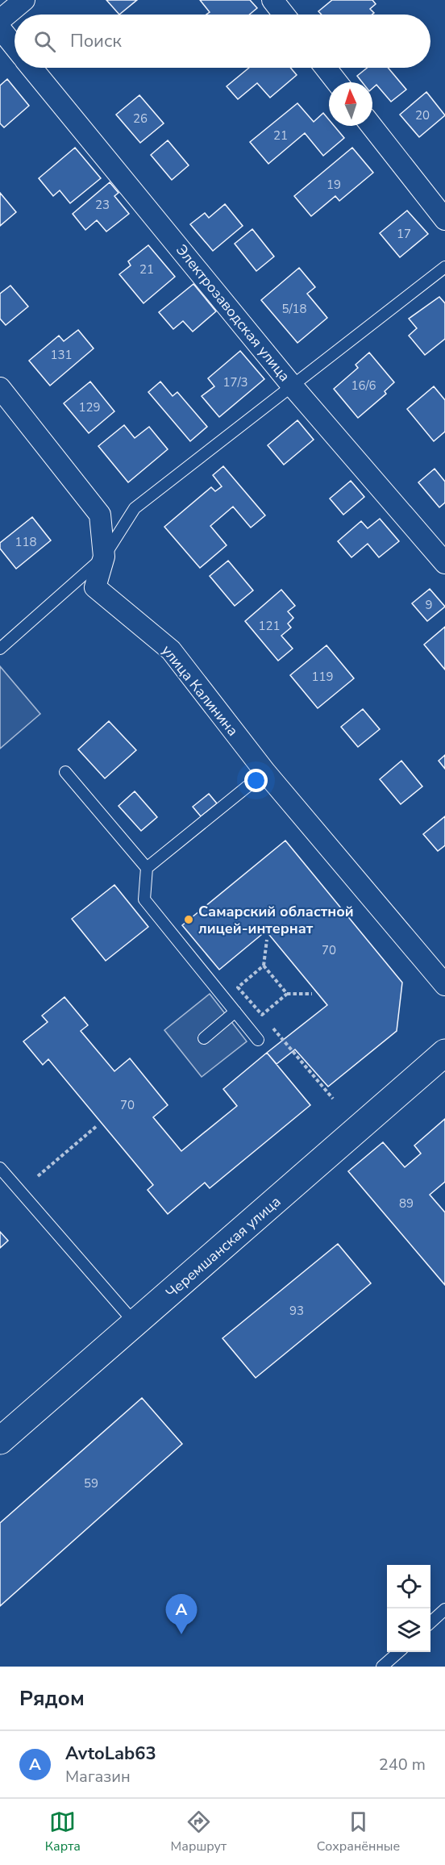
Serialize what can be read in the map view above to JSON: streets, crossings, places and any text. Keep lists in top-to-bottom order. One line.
{"streets":{"street":["Электрозаводская улица","улица Калинина","Черемшанская улица"]},"places":["Самарский областной лицей-интернат"],"house_numbers":["20","26","21","19","23","17","21","5/18","131","17/3","16/6","129","118","9","121","119","70","70","89","93","59"],"north":"top","page":{"search":"Поиск","pins":"A","heading":"Рядом","list":[{"mark":"A","name":"AvtoLab63","note":"Магазин","value":"240 m"}],"nav":["Карта","Маршрут","Сохранённые"]}}
